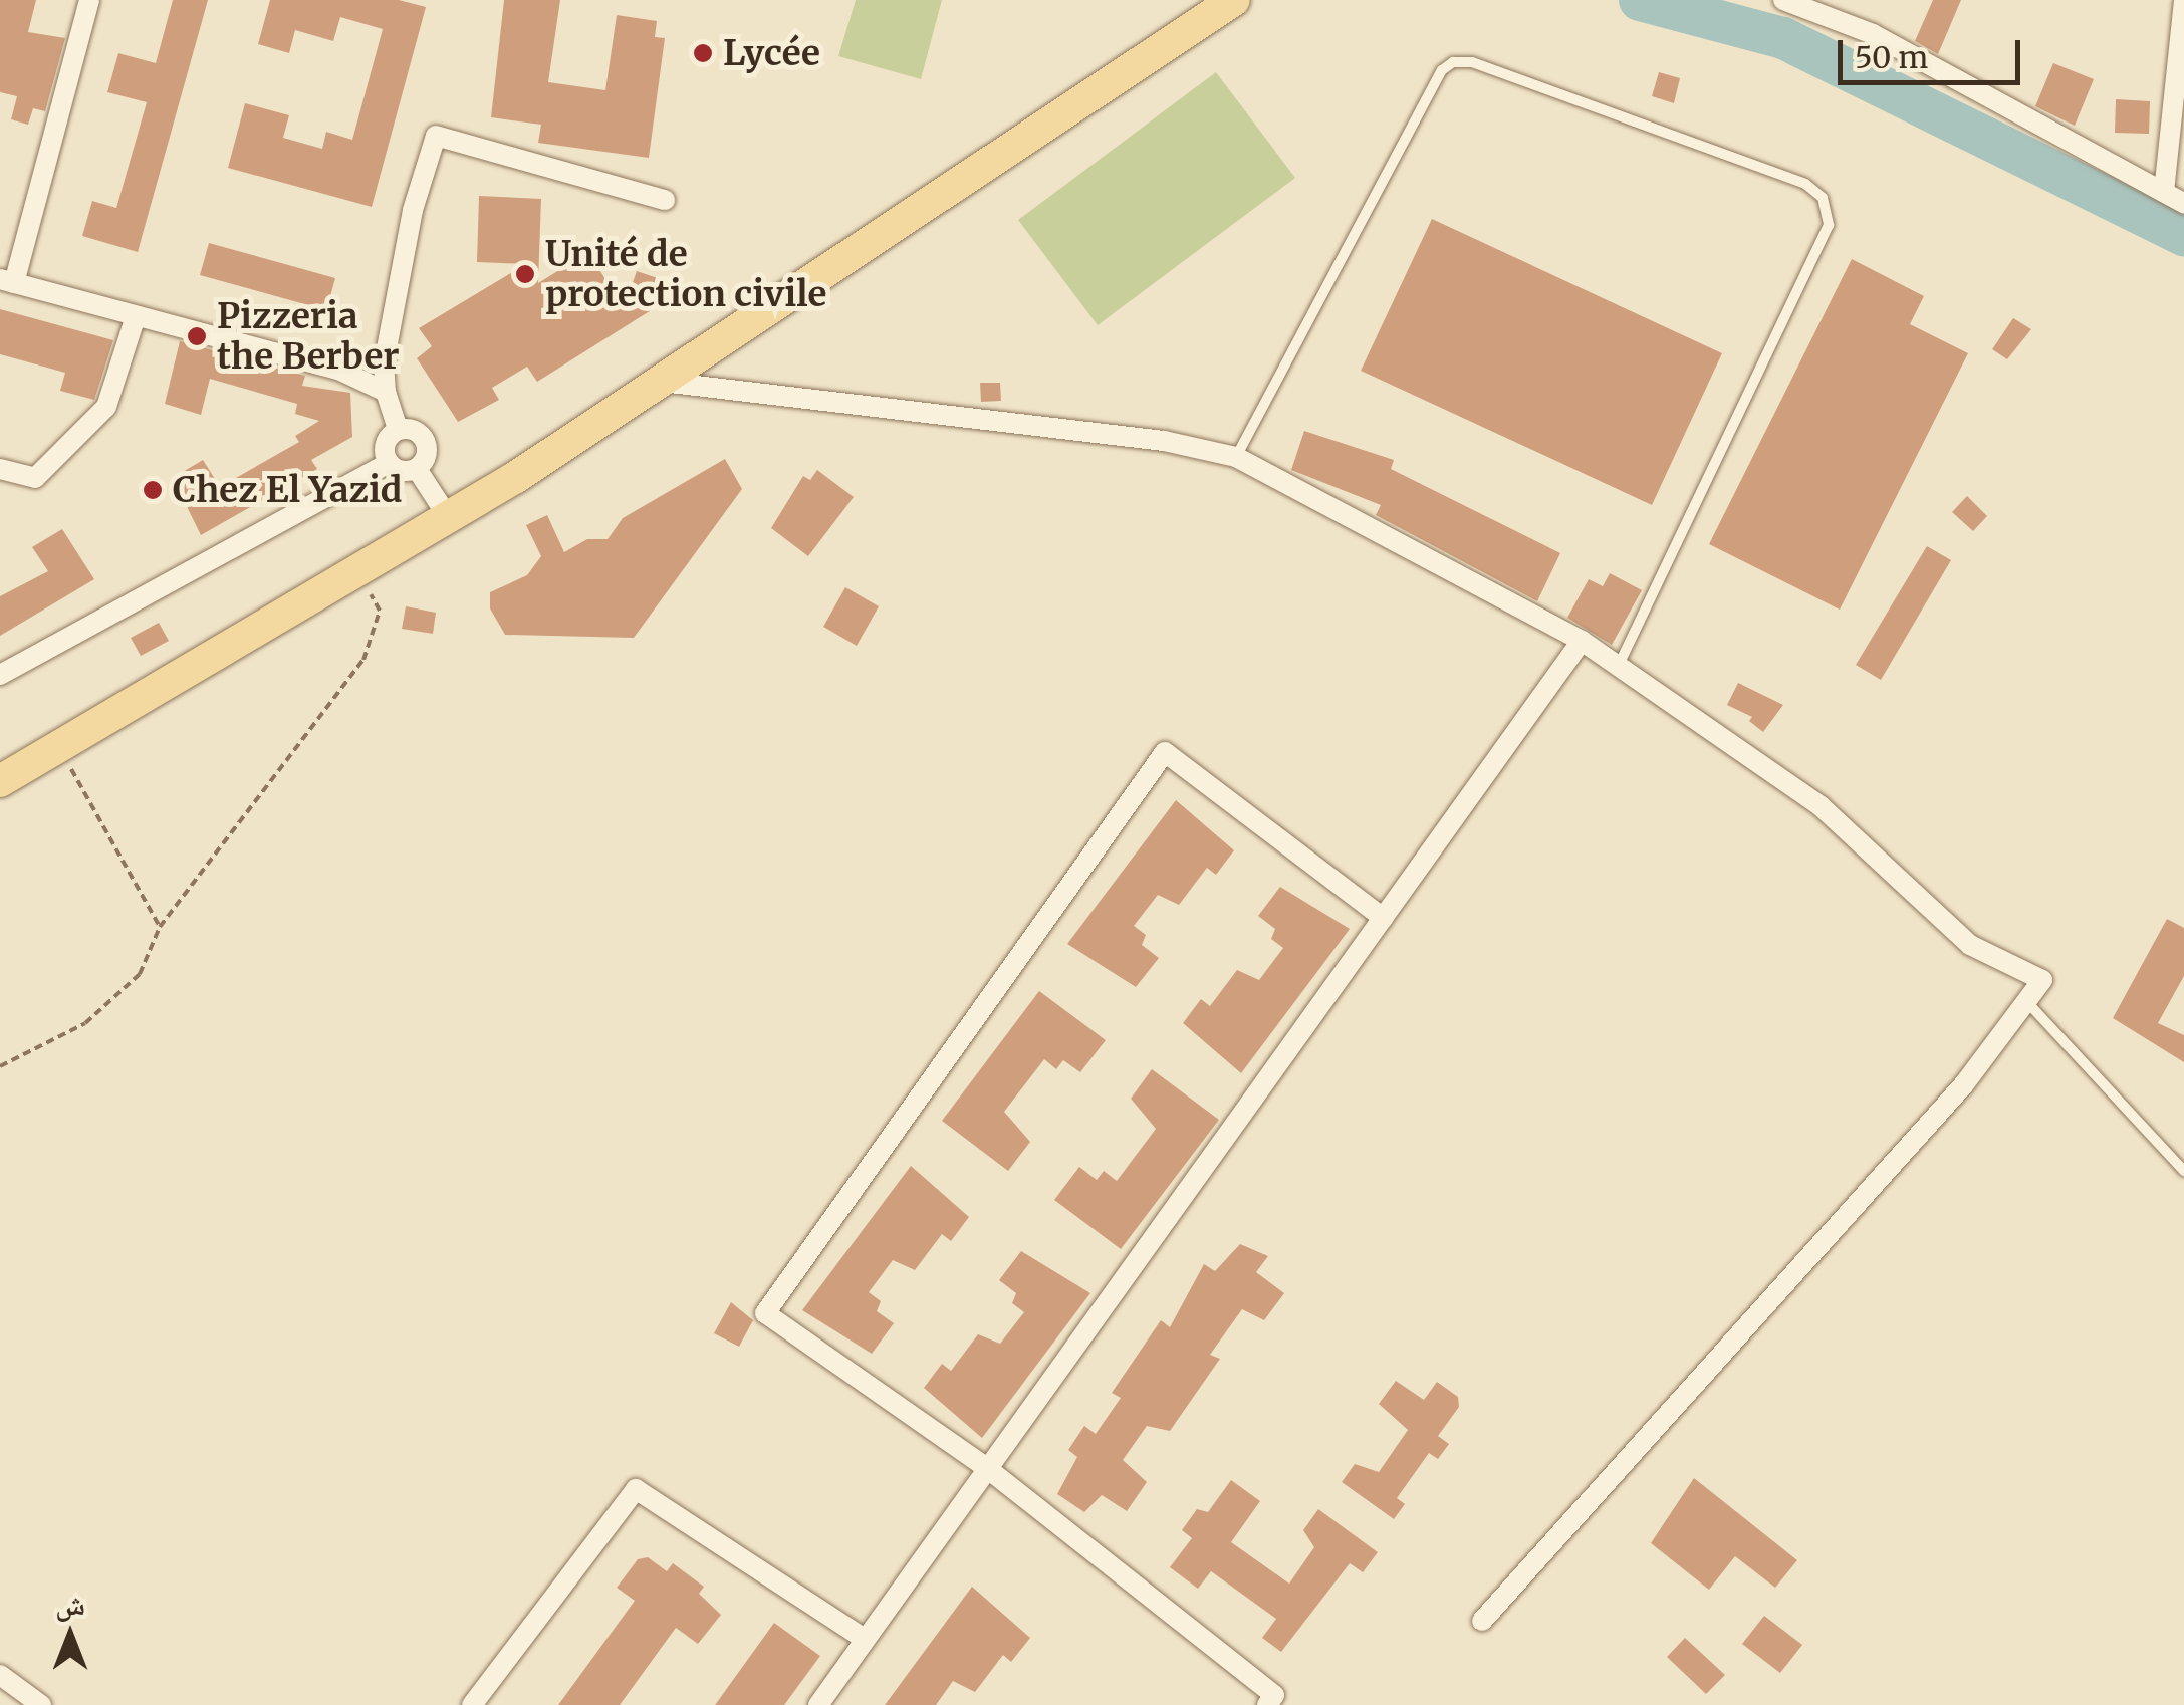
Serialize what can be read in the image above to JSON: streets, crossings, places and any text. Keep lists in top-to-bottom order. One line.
{"places":["Lycée","Unité de protection civile","Pizzeria the Berber","Chez El Yazid"],"scale_bar":"50 m","north":"top"}
